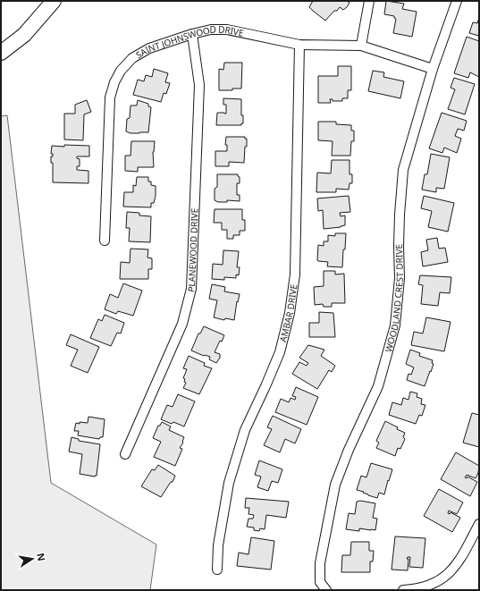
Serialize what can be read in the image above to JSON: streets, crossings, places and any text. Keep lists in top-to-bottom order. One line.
{"streets":{"street":["SAINT JOHNSWOOD DRIVE","PLANEWOOD DRIVE","WOODLAND CREST DRIVE","AMBAR DRIVE"]},"crossings":[["SAINT JOHNSWOOD DRIVE","PLANEWOOD DRIVE"],["SAINT JOHNSWOOD DRIVE","WOODLAND CREST DRIVE"],["SAINT JOHNSWOOD DRIVE","AMBAR DRIVE"]],"north":"right"}
